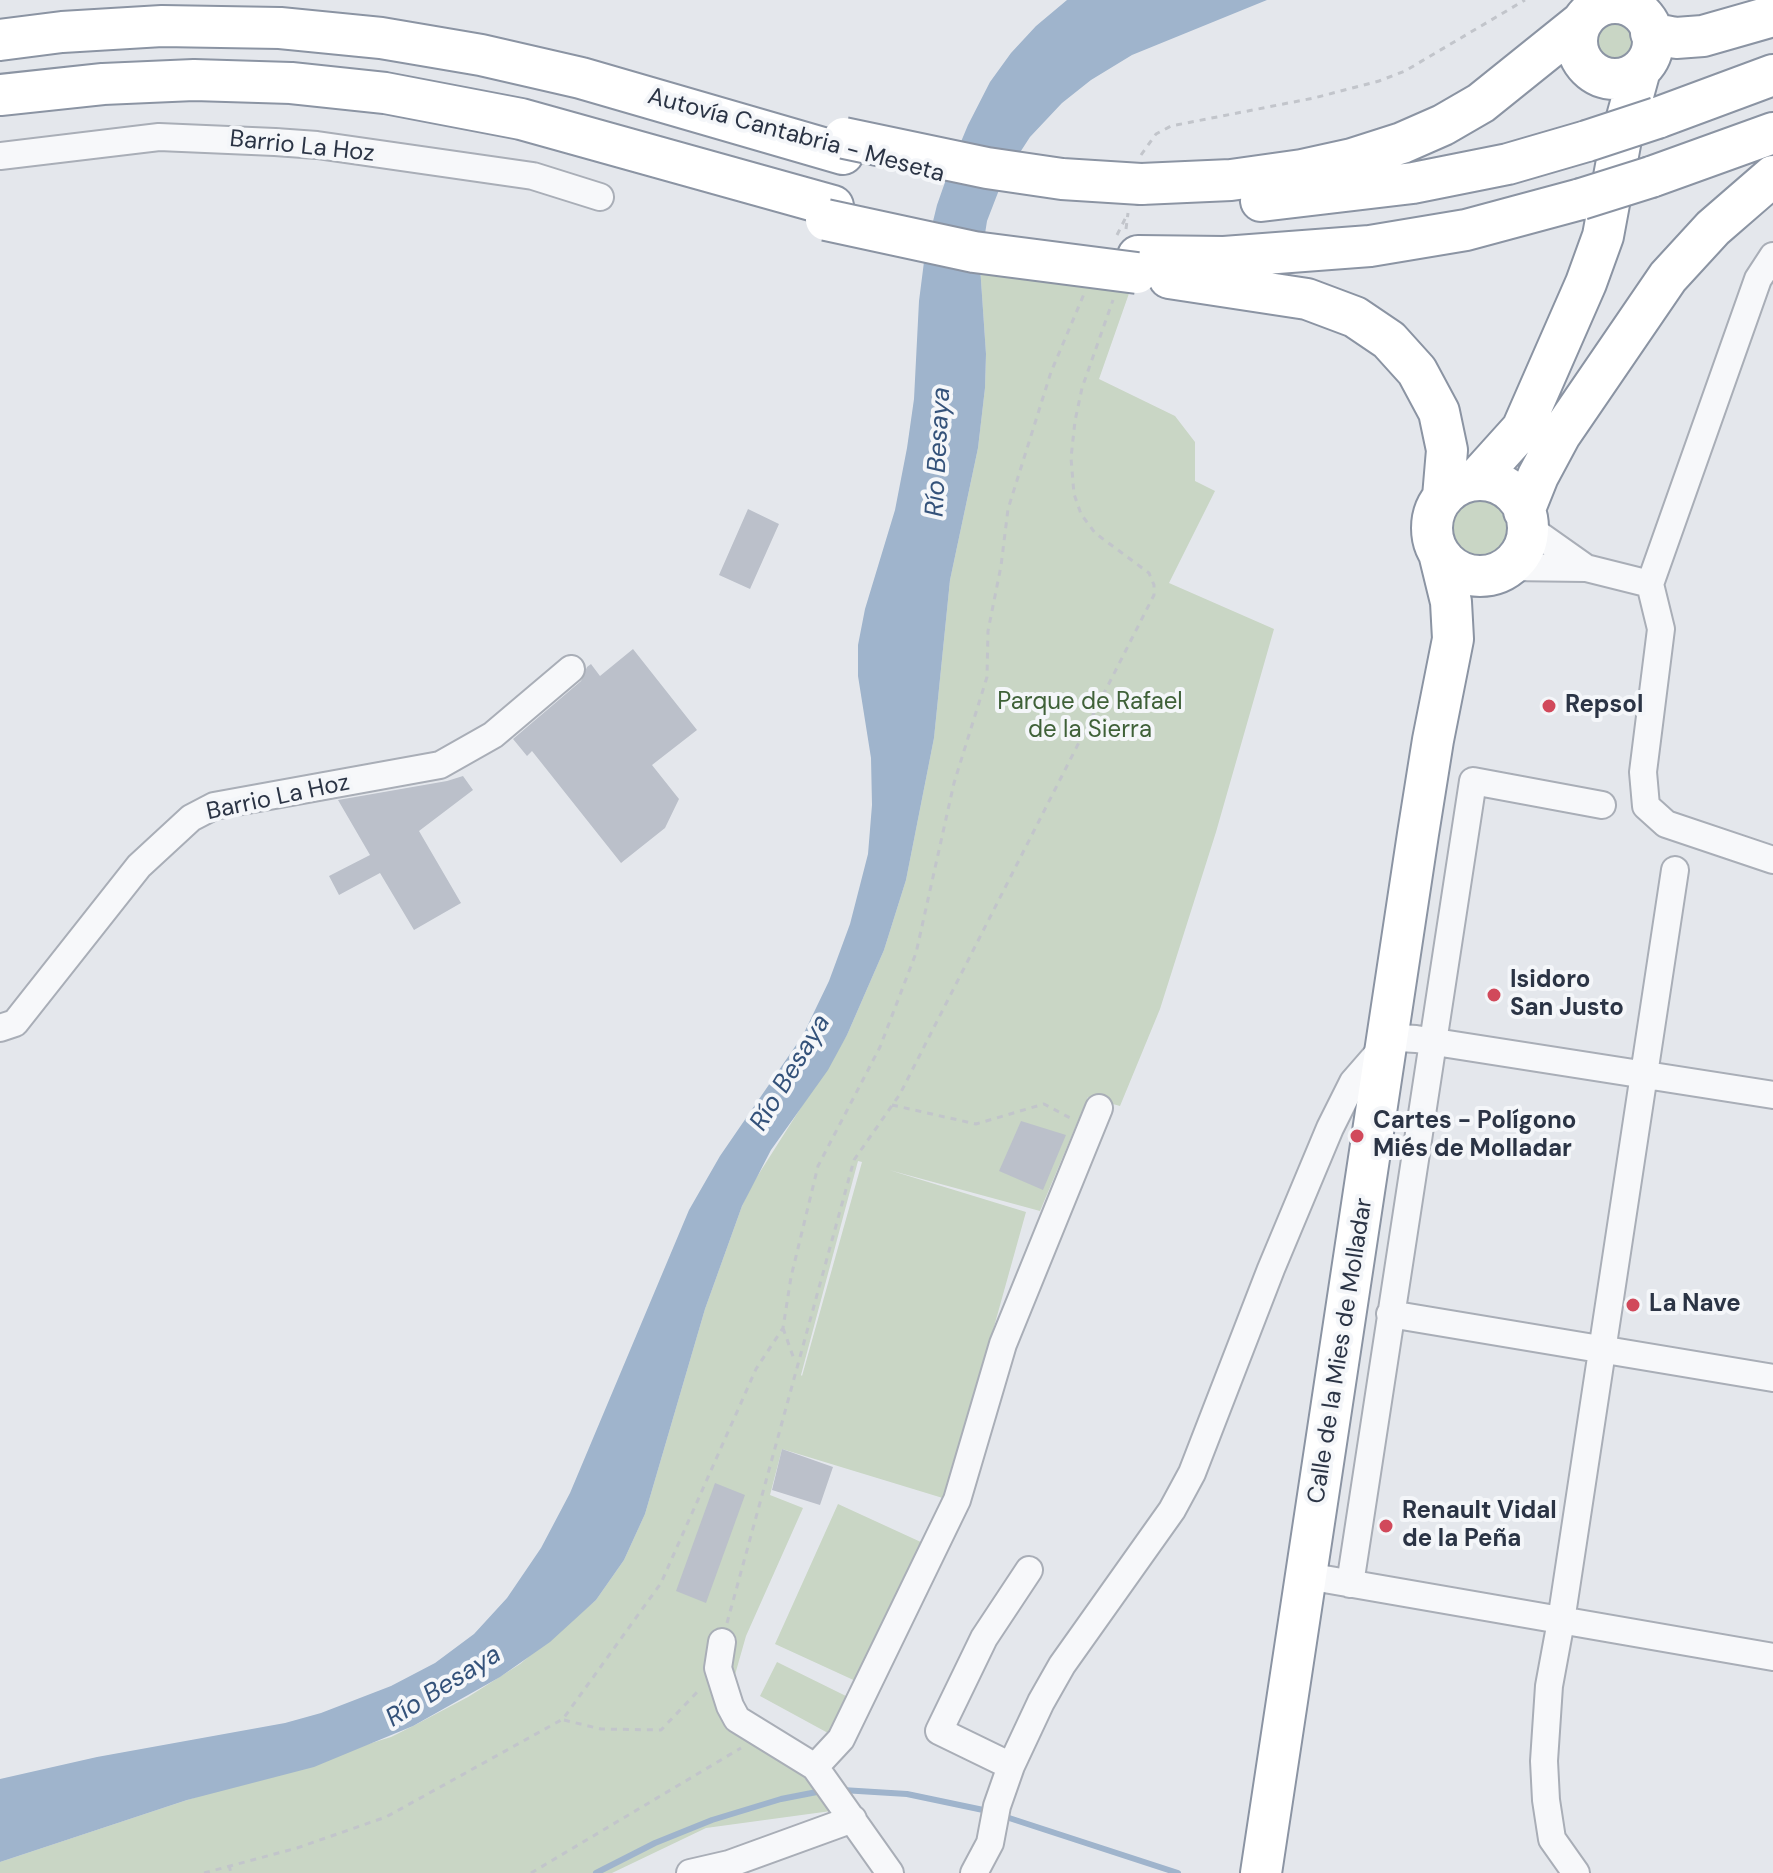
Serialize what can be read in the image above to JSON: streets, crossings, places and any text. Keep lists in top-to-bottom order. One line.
{"streets":{"highway":["Autovía Cantabria - Meseta","Calle de la Mies de Molladar"],"street":["Barrio La Hoz"]},"water":["Río Besaya"],"parks":["Parque de Rafael de la Sierra"],"places":["Repsol","Isidoro San Justo","Cartes - Polígono Miés de Molladar","La Nave","Renault Vidal de la Peña"]}
